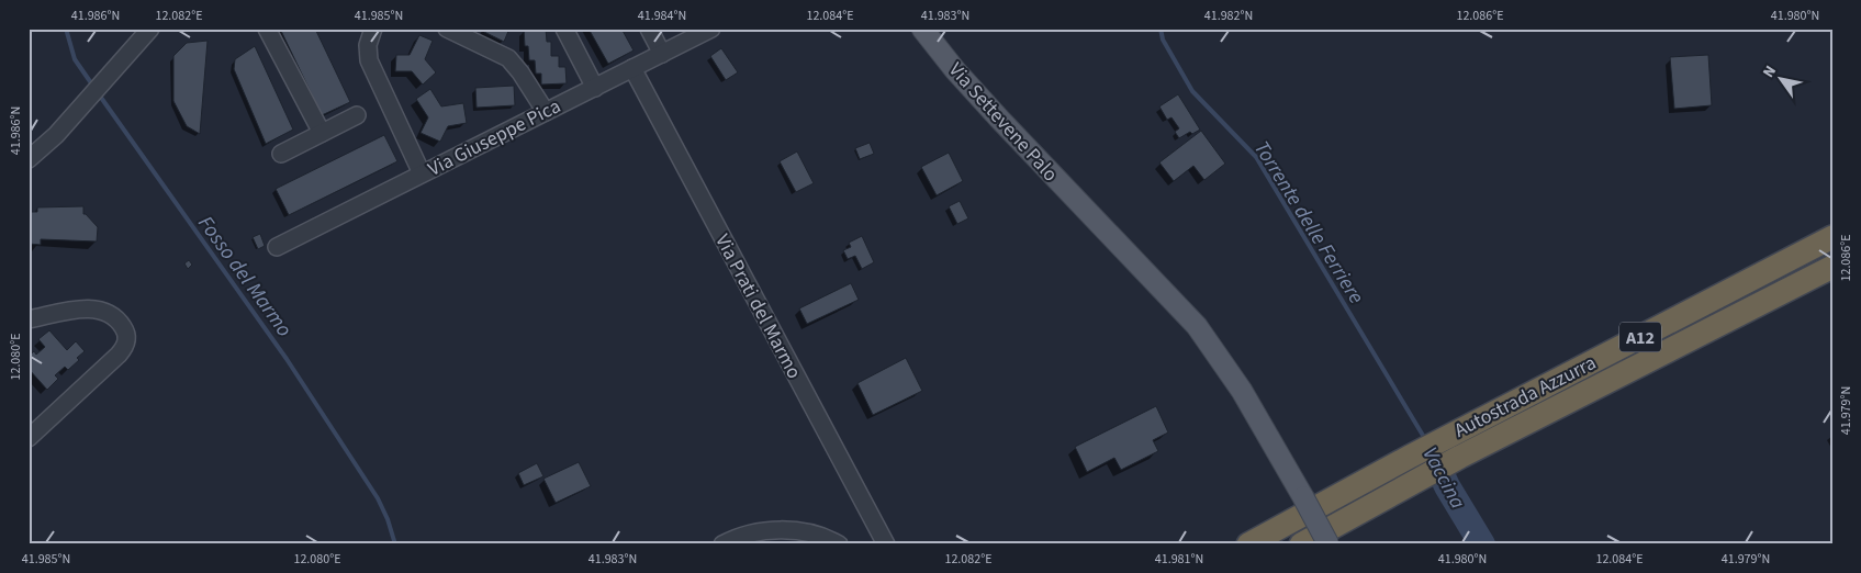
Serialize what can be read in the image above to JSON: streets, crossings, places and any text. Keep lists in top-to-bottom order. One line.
{"streets":{"highway":["A12","Autostrada Azzurra"],"main road":["Via Settevene Palo"],"street":["Via Giuseppe Pica","Via Prati del Marmo"]},"crossings":[["Via Giuseppe Pica","Via Prati del Marmo"]],"water":["Torrente delle Ferriere","Fosso del Marmo","Vaccina"],"north":"top left","coordinates":["41.986°N","12.082°E","41.985°N","41.984°N","12.084°E","41.983°N","41.982°N","12.086°E","41.980°N","12.080°E","41.979°N","41.981°N"]}
